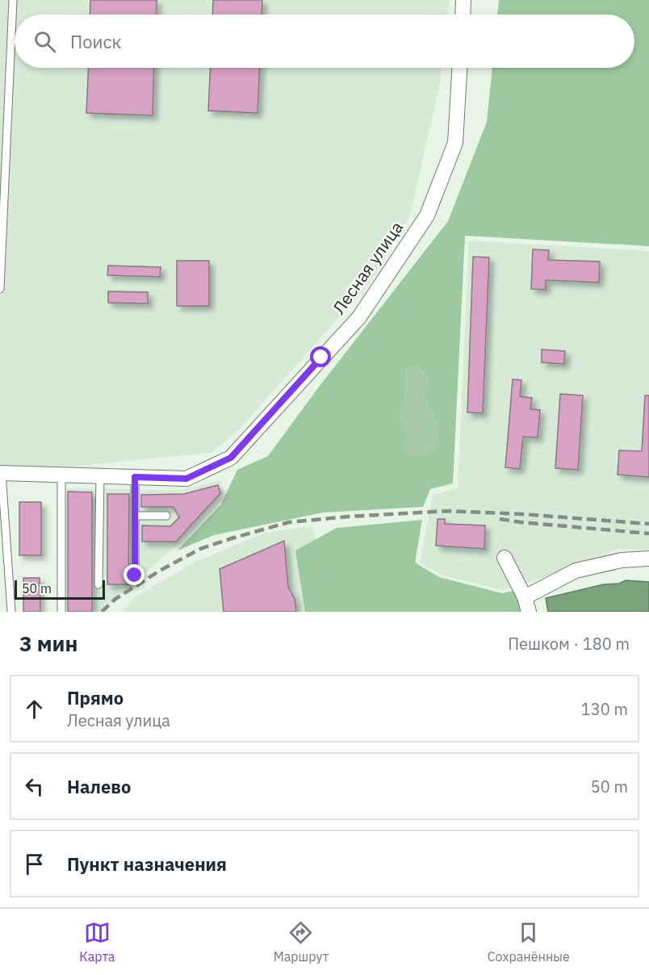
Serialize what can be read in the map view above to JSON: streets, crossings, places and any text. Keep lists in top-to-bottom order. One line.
{"streets":{"street":["Лесная улица"]},"scale_bar":"50 m","page":{"search":"Поиск","scale":"50 m","heading":["3 мин","Пешком · 180 m"],"list":[["Прямо","Лесная улица","130 m"],["Налево","50 m"],"Пункт назначения"],"nav":["Карта","Маршрут","Сохранённые"]}}
